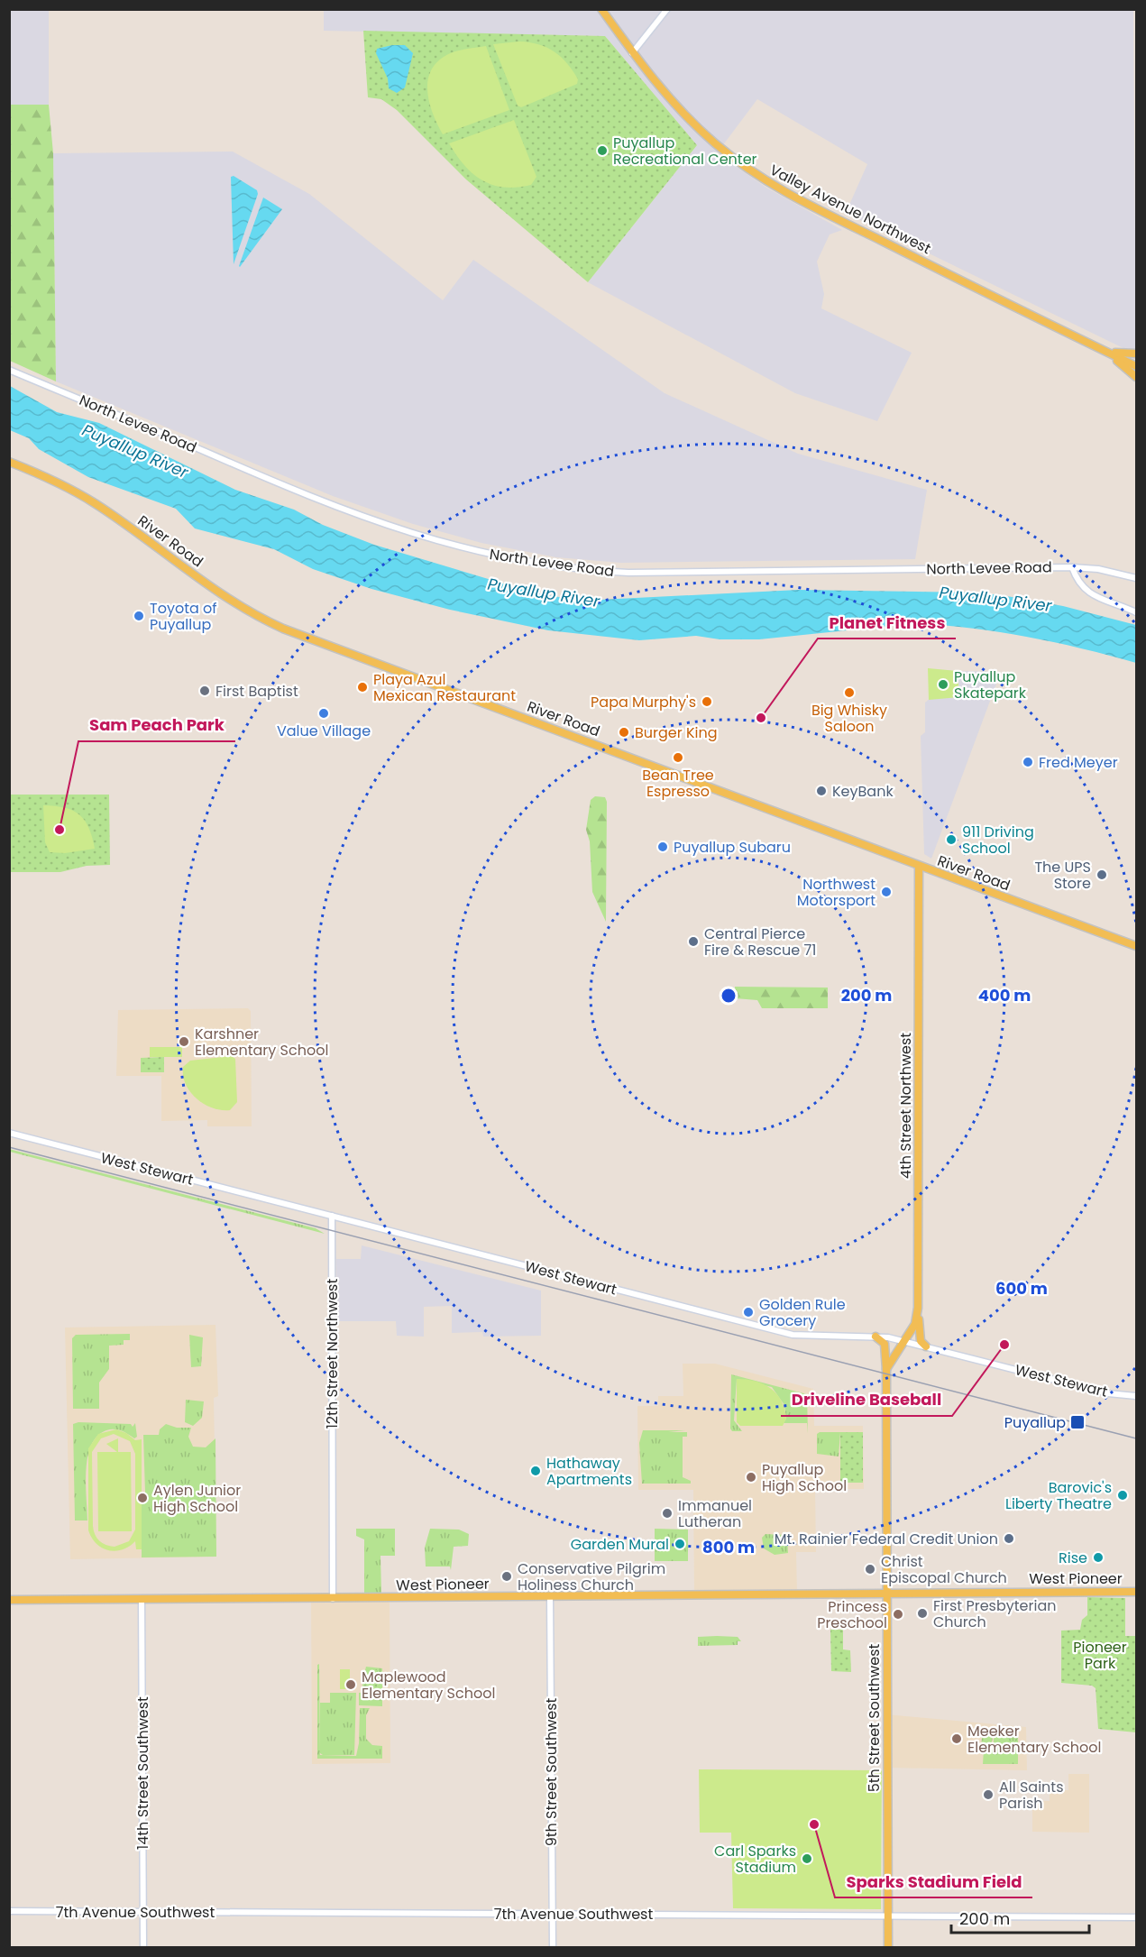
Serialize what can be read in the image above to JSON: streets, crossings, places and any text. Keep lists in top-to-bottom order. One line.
{"streets":{"main road":["Valley Avenue Northwest","River Road","4th Street Northwest","West Pioneer","5th Street Southwest"],"street":["North Levee Road","West Stewart","12th Street Northwest","9th Street Southwest","14th Street Southwest","7th Avenue Southwest"]},"crossings":[["River Road","4th Street Northwest"],["4th Street Northwest","West Stewart"],["4th Street Northwest","5th Street Southwest"],["West Stewart","12th Street Northwest"],["West Stewart","5th Street Southwest"],["12th Street Northwest","West Pioneer"],["West Pioneer","5th Street Southwest"],["West Pioneer","9th Street Southwest"],["West Pioneer","14th Street Southwest"],["5th Street Southwest","7th Avenue Southwest"],["9th Street Southwest","7th Avenue Southwest"],["14th Street Southwest","7th Avenue Southwest"]],"water":["Puyallup River"],"parks":["Pioneer Park"],"places":{"other":["Puyallup Recreational Center","Toyota of Puyallup","Puyallup Skatepark","Playa Azul Mexican Restaurant","First Baptist","Big Whisky Saloon","Papa Murphy's","Value Village","Planet Fitness","Burger King","Bean Tree Espresso","Fred Meyer","KeyBank","Sam Peach Park","911 Driving School","Puyallup Subaru","The UPS Store","Northwest Motorsport","Central Pierce Fire & Rescue 71","Karshner Elementary School","Golden Rule Grocery","Driveline Baseball","Hathaway Apartments","Puyallup High School","Barovic's Liberty Theatre","Aylen Junior High School","Immanuel Lutheran","Mt. Rainier Federal Credit Union","Garden Mural","Rise","Christ Episcopal Church","Conservative Pilgrim Holiness Church","First Presbyterian Church","Princess Preschool","Maplewood Elementary School","Meeker Elementary School","All Saints Parish","Sparks Stadium Field","Carl Sparks Stadium"],"transit":["Puyallup"]},"scale_bar":"200 m","rings":["200 m","400 m","600 m","800 m"]}
